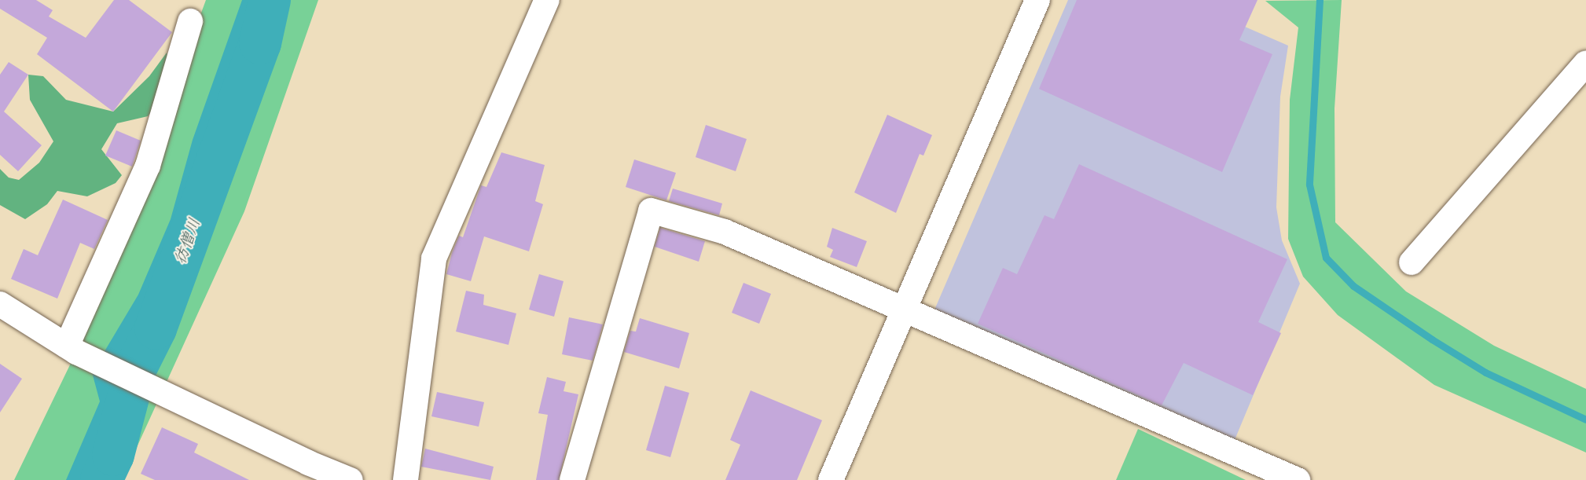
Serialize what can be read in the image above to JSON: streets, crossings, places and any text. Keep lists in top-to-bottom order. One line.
{"water":["彷僧川"]}
